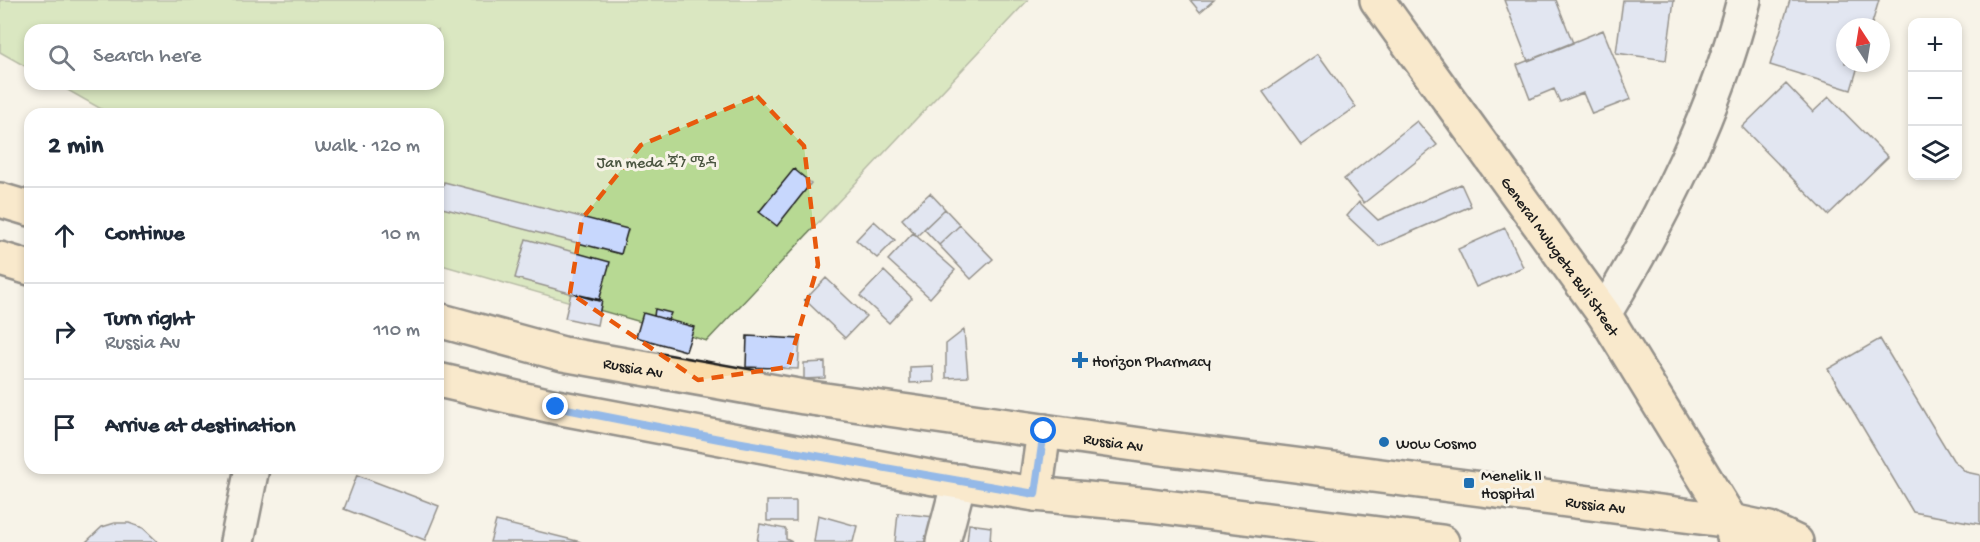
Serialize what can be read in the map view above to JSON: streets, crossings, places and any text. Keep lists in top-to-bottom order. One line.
{"streets":{"main road":["General Mulugeta Buli Street","Russia Av"]},"crossings":[["General Mulugeta Buli Street","Russia Av"]],"parks":["Jan meda ጃን ሜዳ"],"places":{"health":["Horizon Pharmacy"],"other":["Wow Cosmo"],"transit":["Menelik II Hospital"]},"north":"top","page":{"map_buttons":["+","−"],"search":"Search here","heading":["2 min","Walk · 120 m"],"list":[["Continue","10 m"],["Turn right","Russia Av","110 m"],"Arrive at destination"]}}
